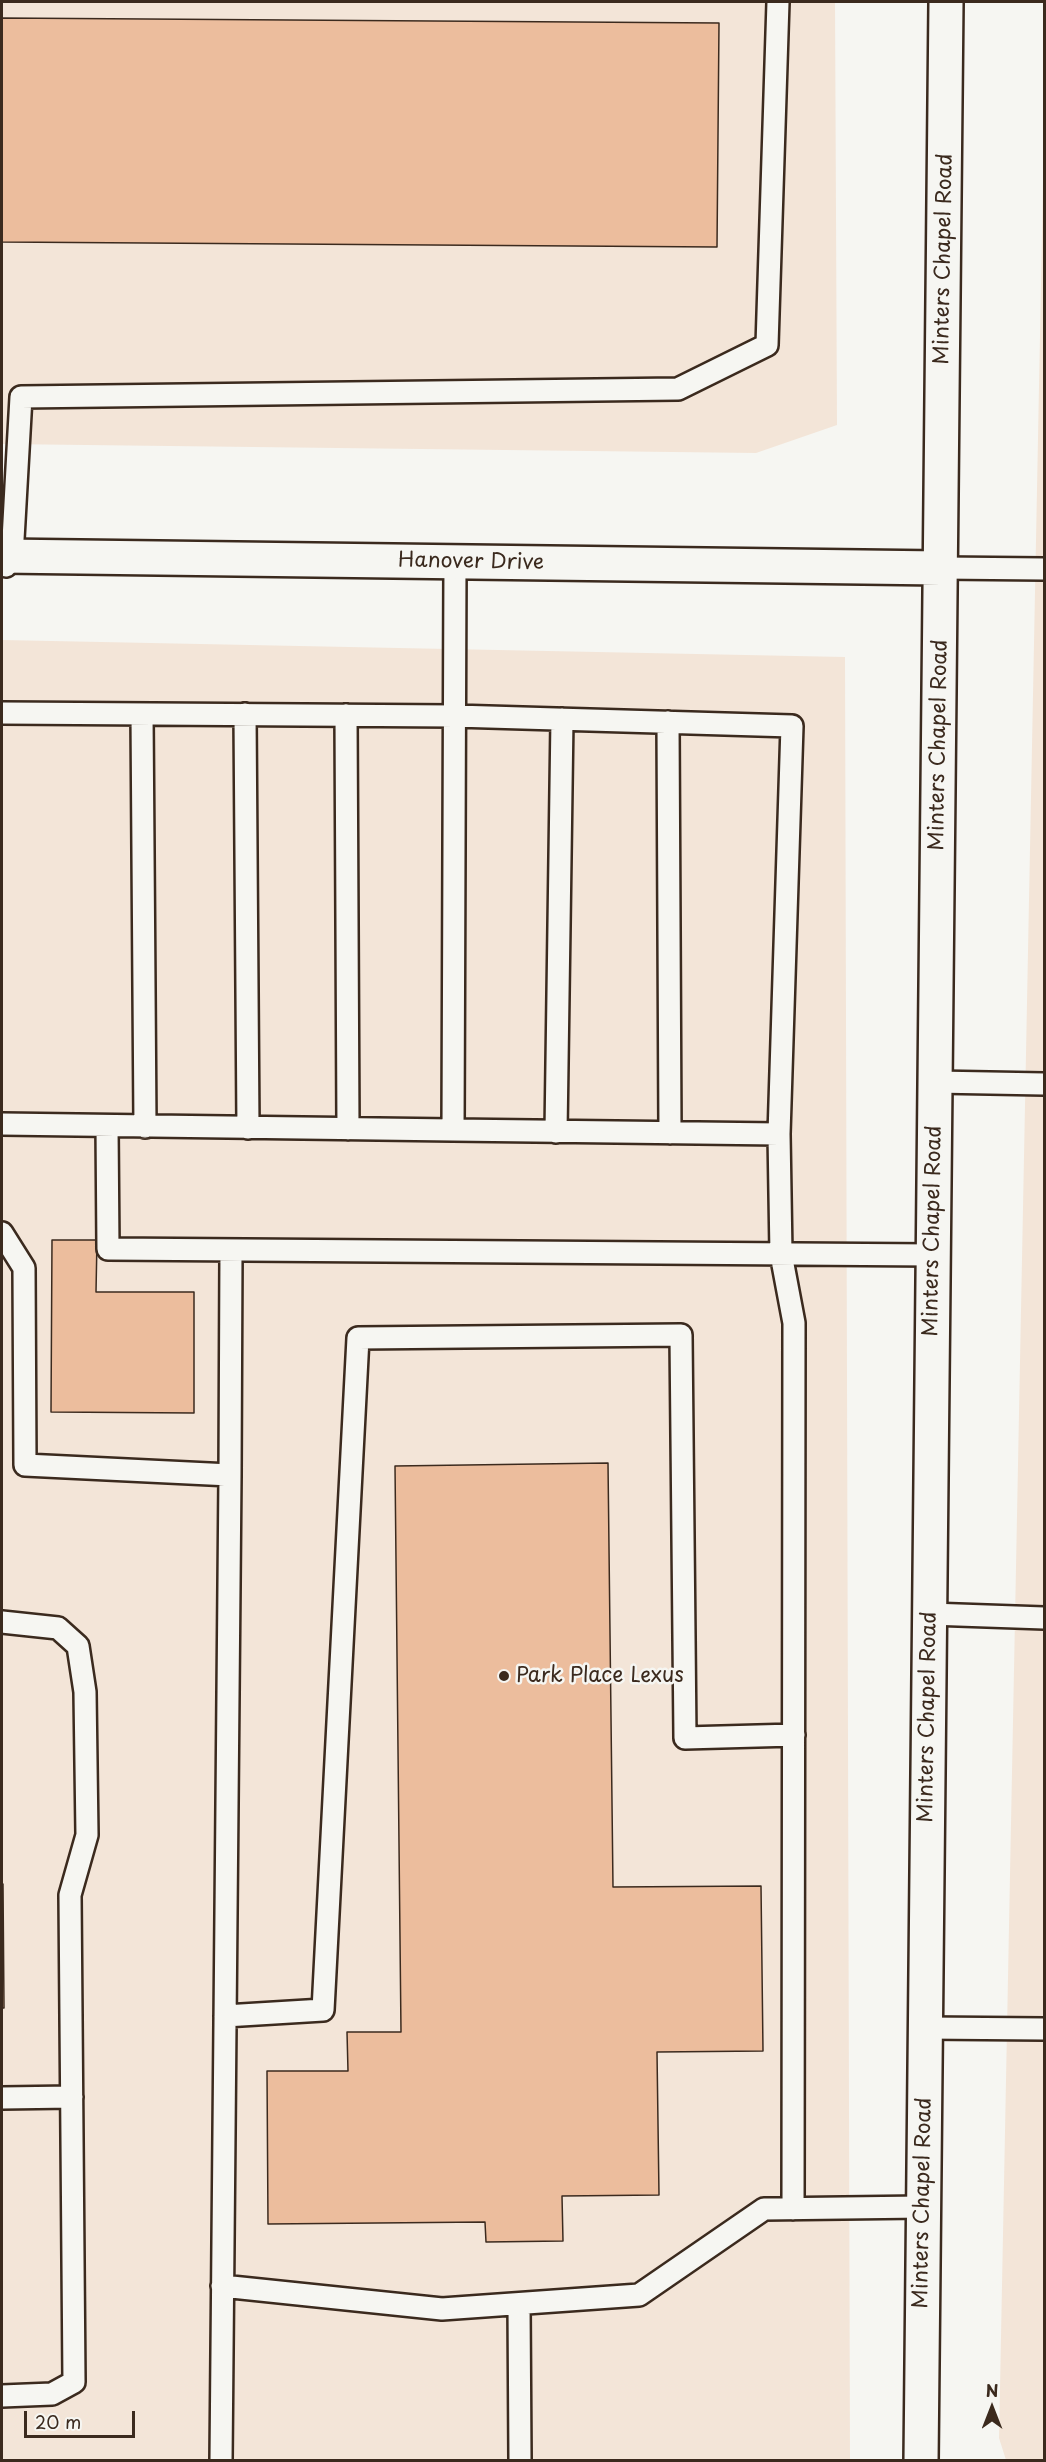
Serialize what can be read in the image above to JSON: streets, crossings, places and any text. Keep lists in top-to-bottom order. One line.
{"streets":{"street":["Minters Chapel Road","Hanover Drive"]},"crossings":[["Minters Chapel Road","Hanover Drive"]],"places":["Park Place Lexus"],"scale_bar":"20 m","north":"top"}
